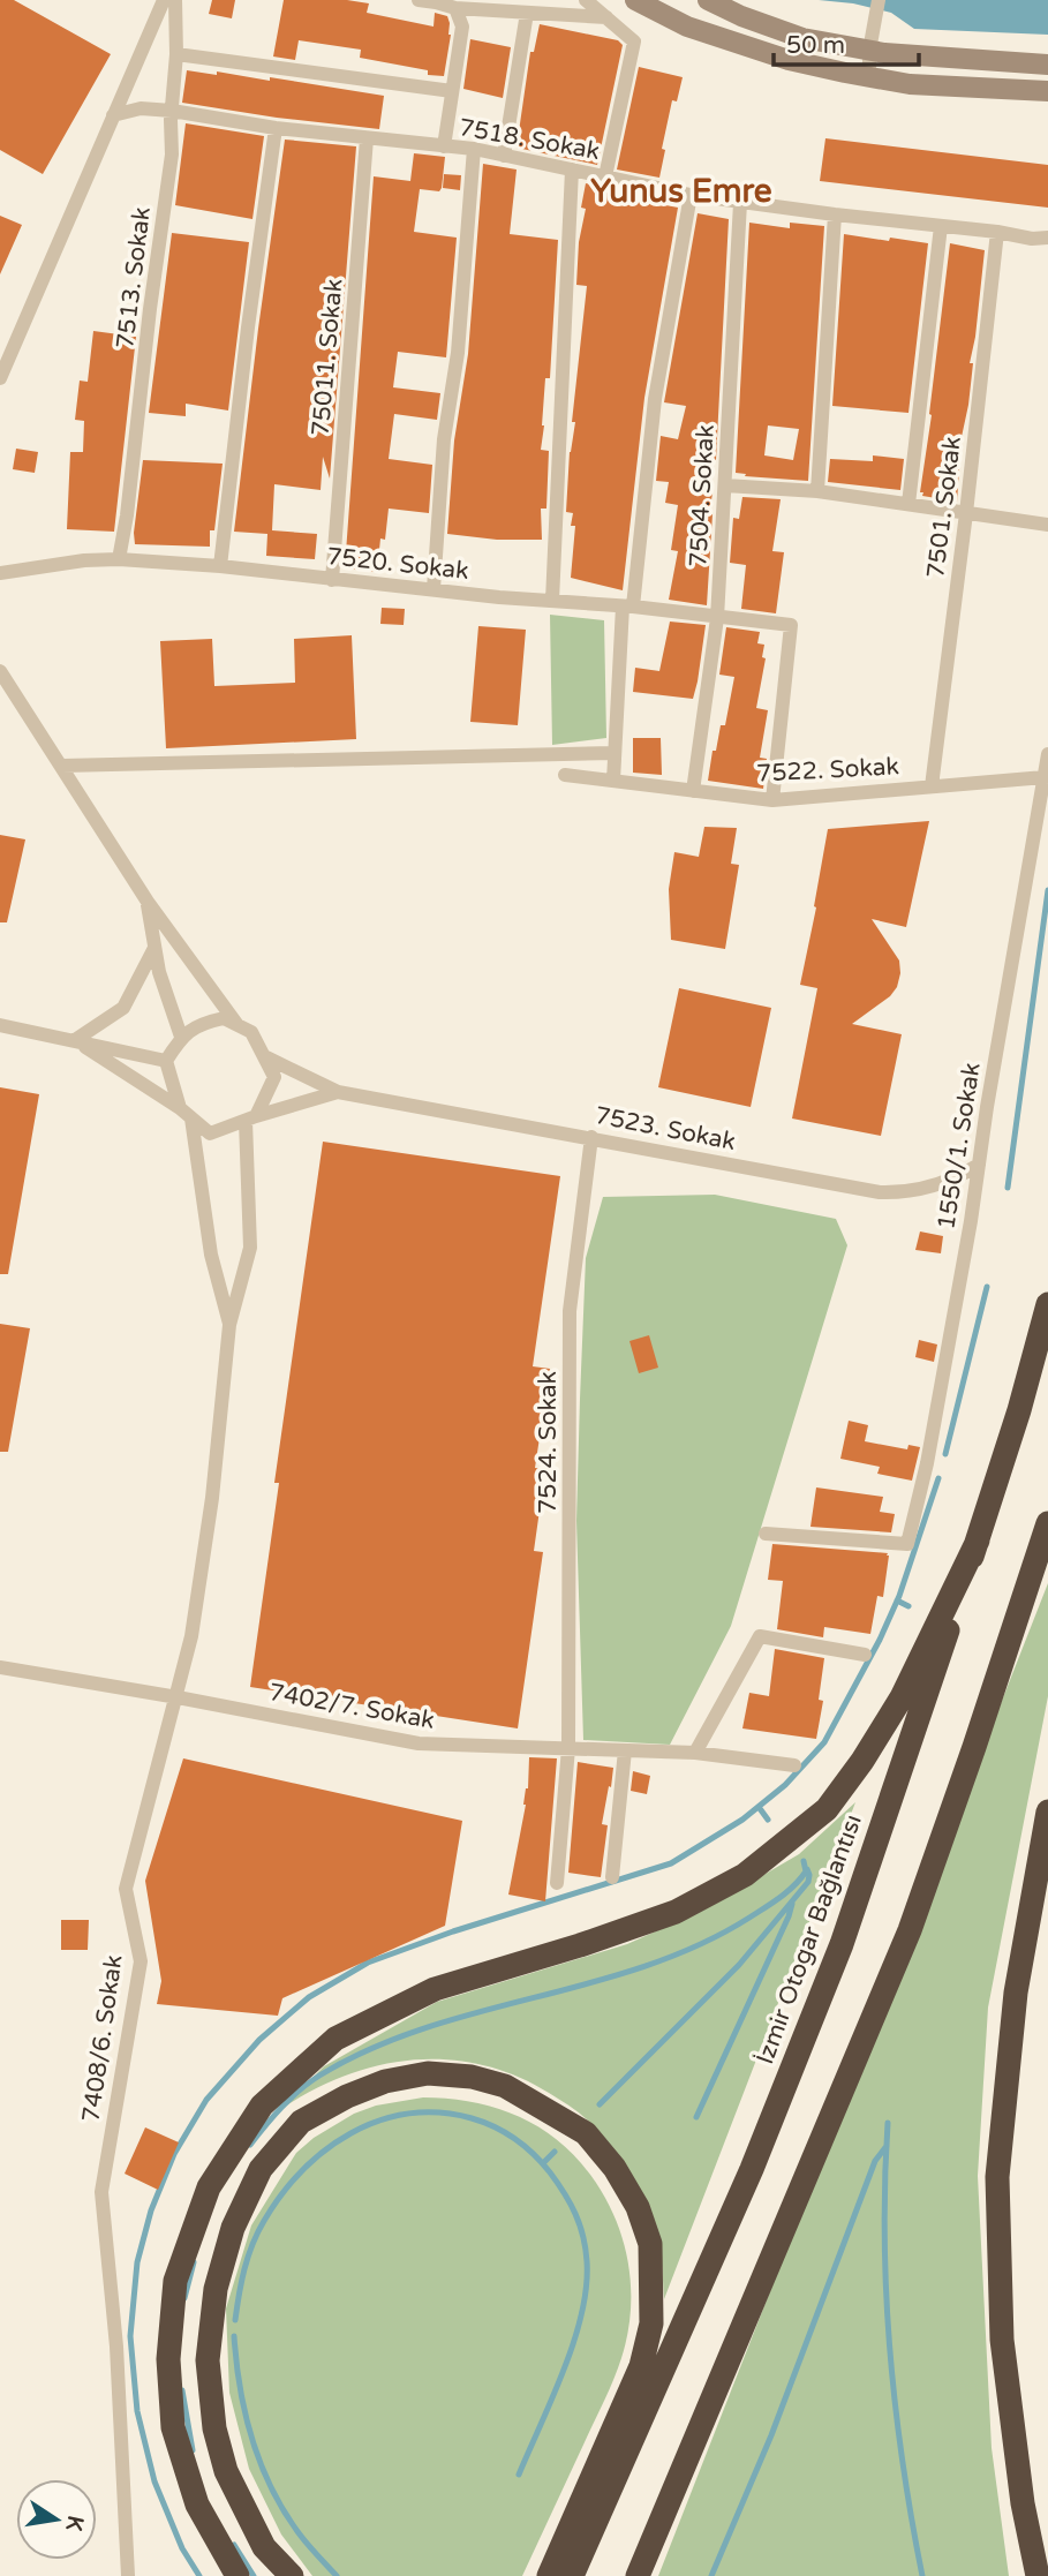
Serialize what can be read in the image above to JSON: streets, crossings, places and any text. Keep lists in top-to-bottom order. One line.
{"streets":{"highway":["İzmir Otogar Bağlantısı"],"street":["7518. Sokak","7513. Sokak","75011. Sokak","7504. Sokak","7501. Sokak","7520. Sokak","7522. Sokak","7523. Sokak","1550/1. Sokak","7524. Sokak","7402/7. Sokak","7408/6. Sokak"]},"crossings":[["7518. Sokak","7513. Sokak"],["7518. Sokak","75011. Sokak"],["7518. Sokak","7504. Sokak"],["7518. Sokak","7501. Sokak"],["7513. Sokak","7520. Sokak"],["75011. Sokak","7520. Sokak"],["7504. Sokak","7520. Sokak"],["7504. Sokak","7522. Sokak"],["7501. Sokak","7522. Sokak"],["7520. Sokak","7522. Sokak"],["7522. Sokak","1550/1. Sokak"],["7523. Sokak","1550/1. Sokak"],["7523. Sokak","7524. Sokak"],["7524. Sokak","7402/7. Sokak"],["7402/7. Sokak","7408/6. Sokak"]],"districts":["Yunus Emre"],"scale_bar":"50 m","north":"right"}
